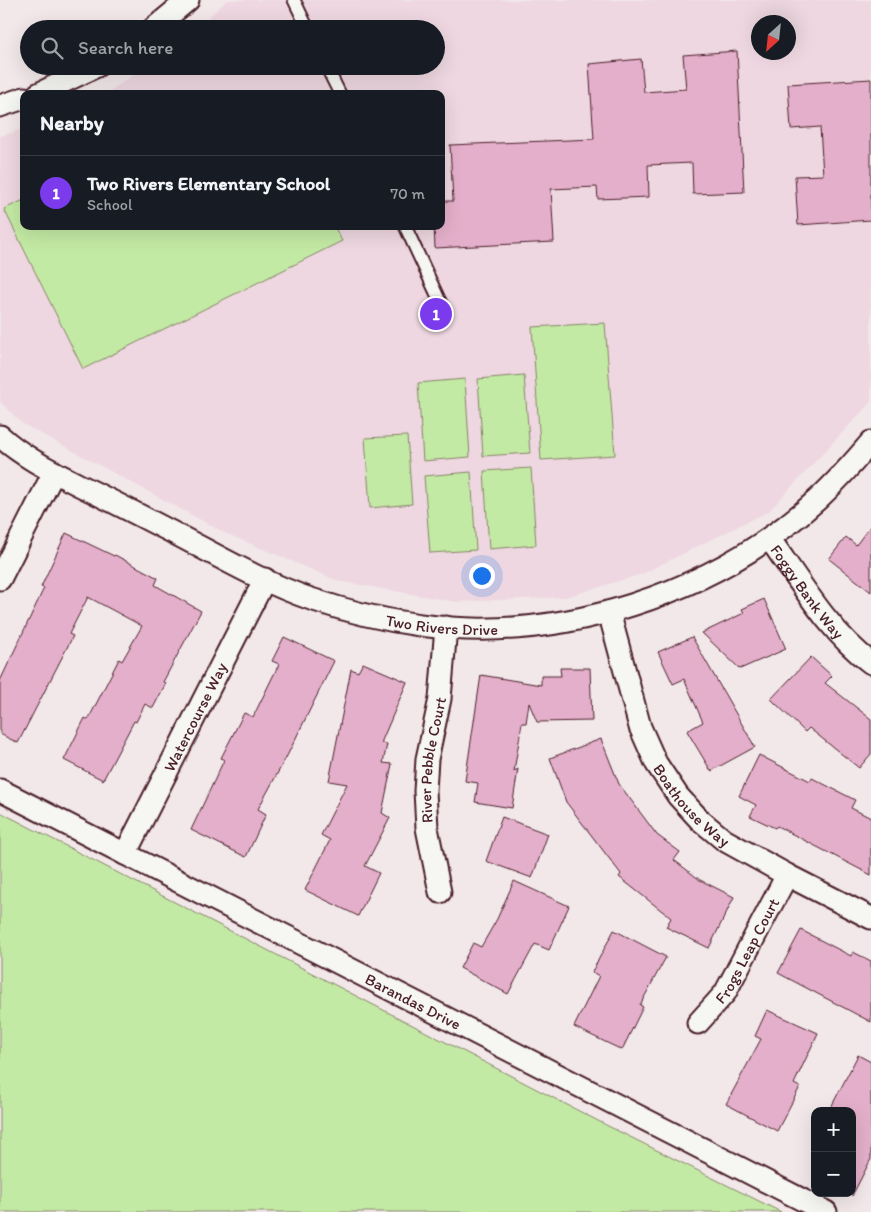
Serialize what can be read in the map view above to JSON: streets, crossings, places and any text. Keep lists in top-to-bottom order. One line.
{"streets":{"street":["Foggy Bank Way","Two Rivers Drive","Watercourse Way","River Pebble Court","Boathouse Way","Frogs Leap Court","Barandas Drive"]},"crossings":[["Foggy Bank Way","Two Rivers Drive"],["Two Rivers Drive","Watercourse Way"],["Two Rivers Drive","River Pebble Court"],["Two Rivers Drive","Boathouse Way"],["Watercourse Way","Barandas Drive"],["Boathouse Way","Frogs Leap Court"]],"north":"bottom left","page":{"search":"Search here","heading":"Nearby","list":[{"mark":"1","name":"Two Rivers Elementary School","note":"School","value":"70 m"}],"pins":"1","map_buttons":["+","−"]}}
